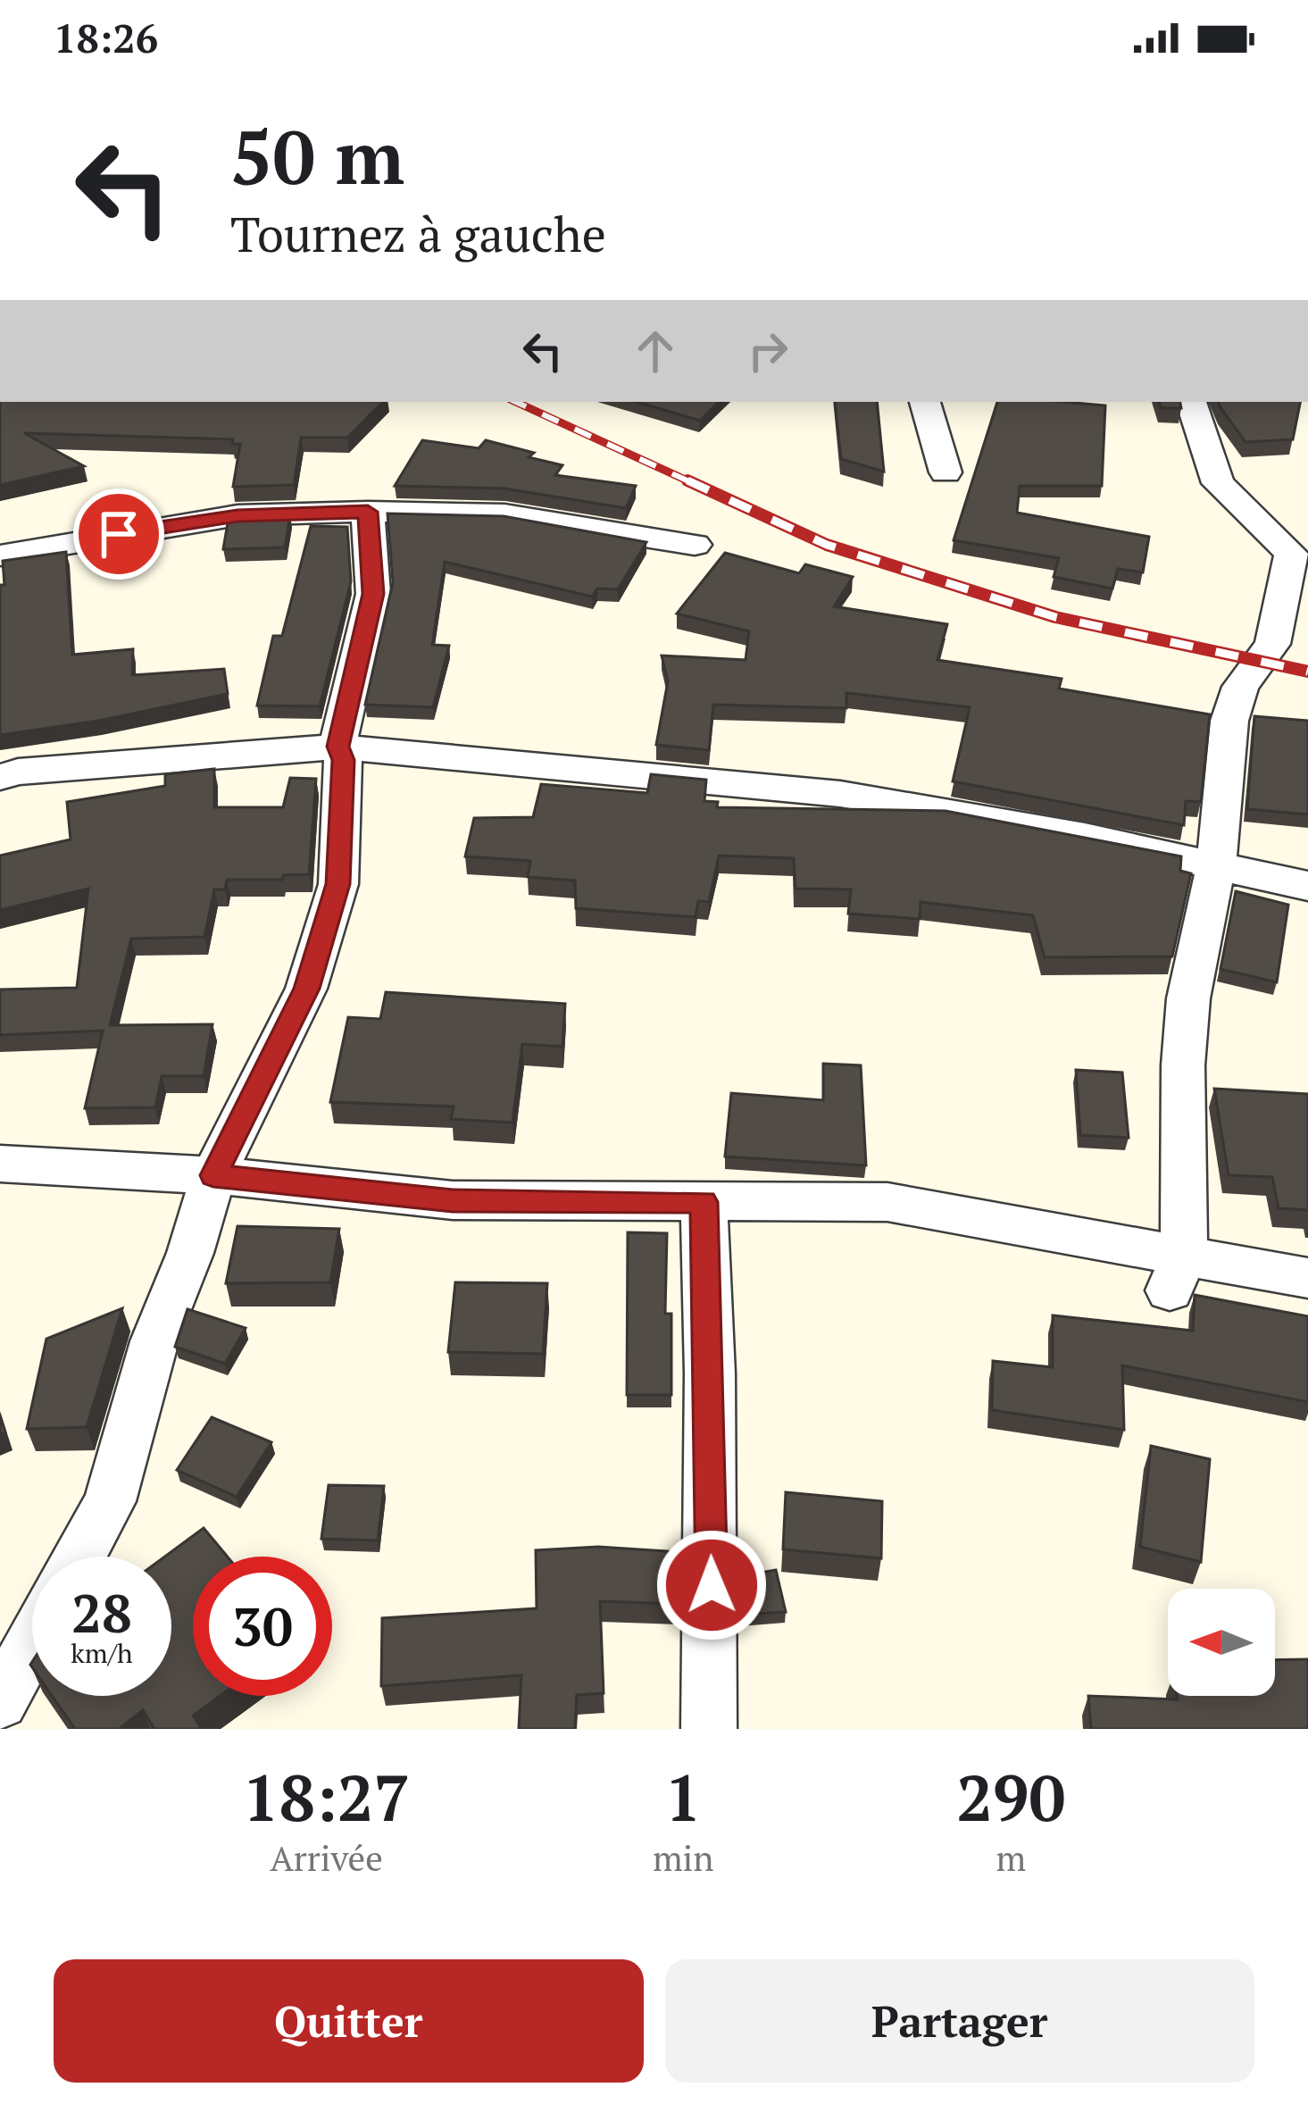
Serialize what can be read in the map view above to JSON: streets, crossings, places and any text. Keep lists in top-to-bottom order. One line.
{"north":"left","page":{"status":"18:26","turn":["50 m","Tournez à gauche"],"speed":"28 km/h","limit":"30","eta":["18:27","Arrivée","1","min","290","m"],"buttons":["Quitter","Partager"]}}
